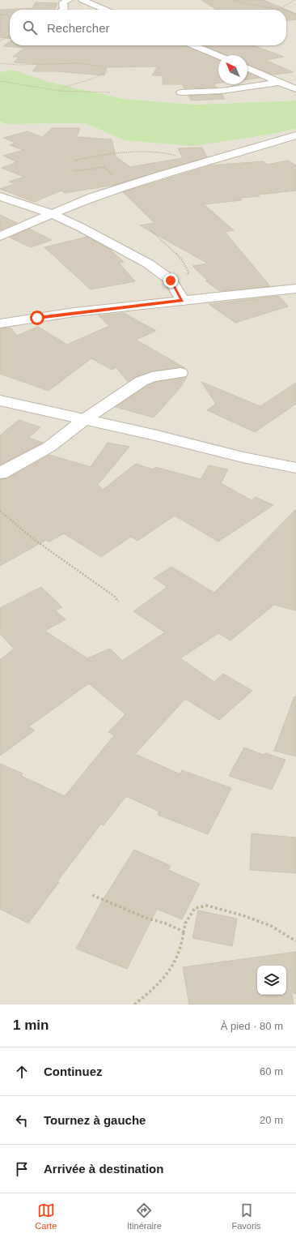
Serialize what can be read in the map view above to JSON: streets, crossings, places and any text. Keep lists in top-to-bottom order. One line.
{"north":"top left","page":{"search":"Rechercher","heading":["1 min","À pied · 80 m"],"list":[["Continuez","60 m"],["Tournez à gauche","20 m"],"Arrivée à destination"],"nav":["Carte","Itinéraire","Favoris"]}}
